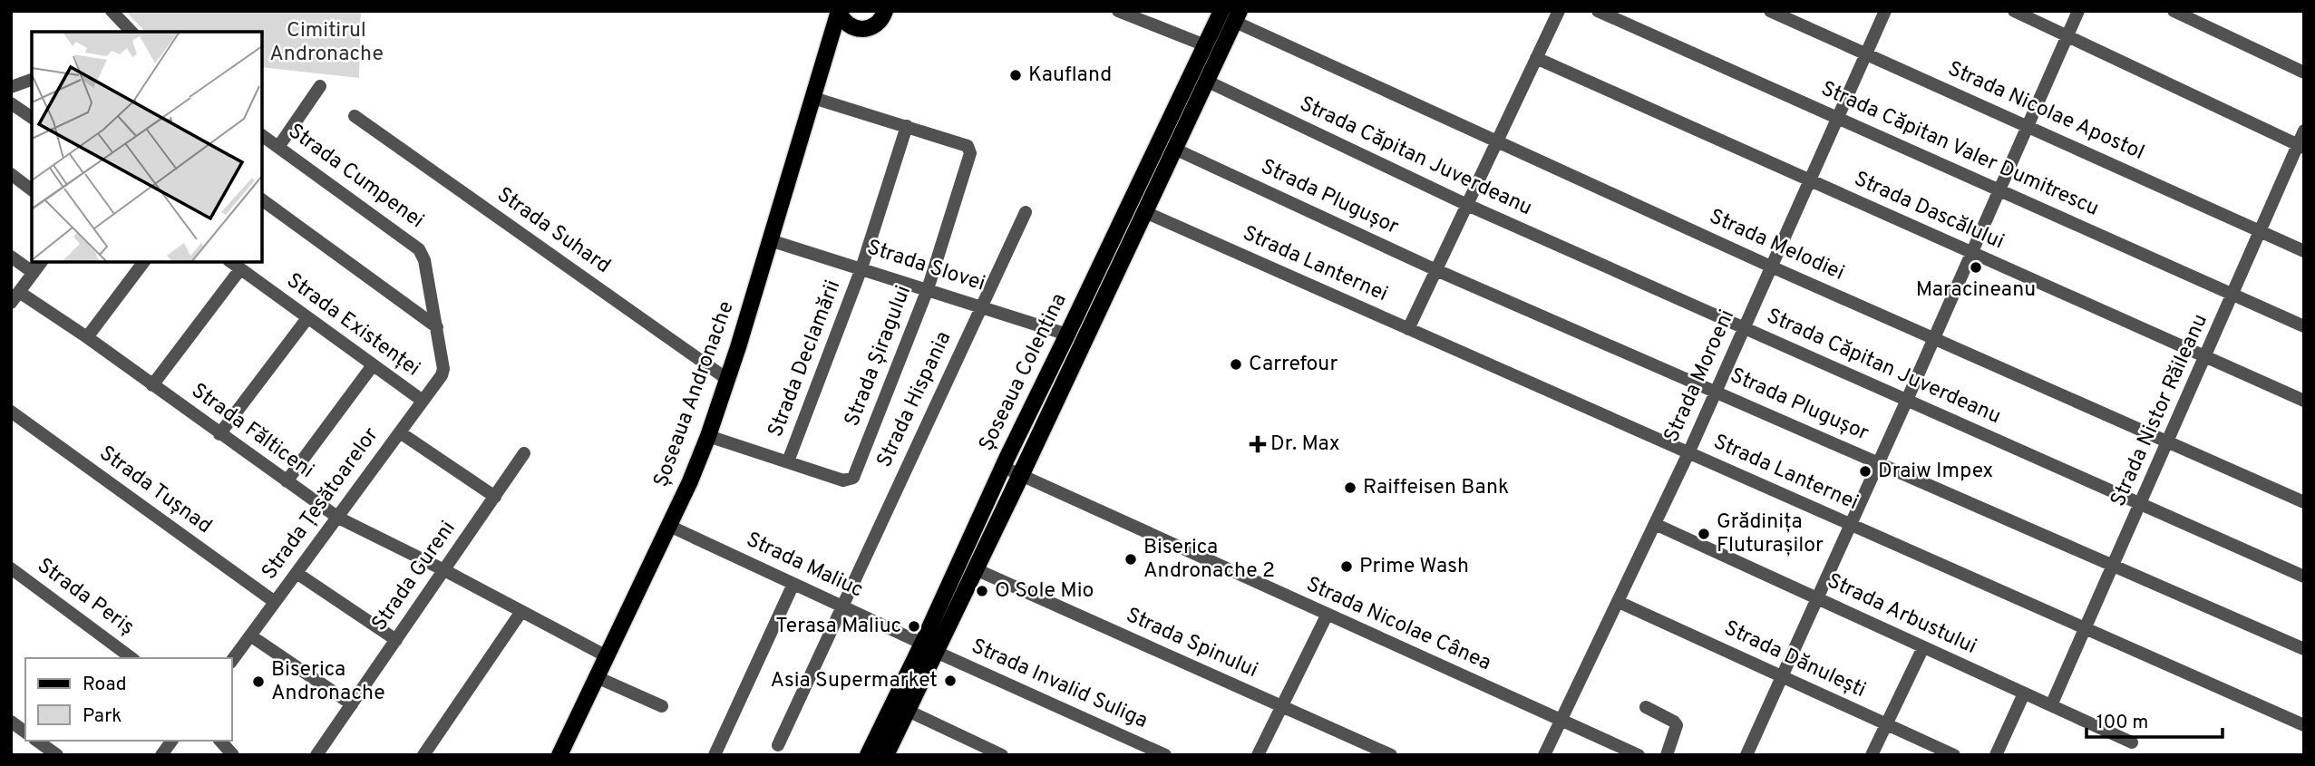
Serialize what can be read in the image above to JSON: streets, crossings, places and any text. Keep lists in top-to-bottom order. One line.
{"streets":{"main road":["Șoseaua Colentina","Șoseaua Andronache"],"street":["Strada Nicolae Apostol","Strada Căpitan Valer Dumitrescu","Strada Căpitan Juverdeanu","Strada Cumpenei","Strada Plugușor","Strada Dascălului","Strada Suhard","Strada Melodiei","Strada Lanternei","Strada Slovei","Strada Existenței","Strada Șiragului","Strada Declamării","Strada Moroeni","Strada Hispania","Strada Nistor Răileanu","Strada Fălticeni","Strada Tușnad","Strada Țesătoarelor","Strada Maliuc","Strada Gureni","Strada Periș","Strada Arbustului","Strada Nicolae Cânea","Strada Spinului","Strada Dănulești","Strada Invalid Suliga"]},"crossings":[["Strada Nicolae Apostol","Strada Moroeni"],["Strada Nicolae Apostol","Strada Nistor Răileanu"],["Strada Căpitan Valer Dumitrescu","Strada Moroeni"],["Strada Căpitan Valer Dumitrescu","Strada Nistor Răileanu"],["Strada Căpitan Juverdeanu","Șoseaua Colentina"],["Strada Căpitan Juverdeanu","Strada Moroeni"],["Strada Căpitan Juverdeanu","Strada Nistor Răileanu"],["Strada Cumpenei","Strada Țesătoarelor"],["Strada Plugușor","Șoseaua Colentina"],["Strada Plugușor","Strada Moroeni"],["Strada Plugușor","Strada Nistor Răileanu"],["Strada Dascălului","Strada Moroeni"],["Strada Dascălului","Strada Nistor Răileanu"],["Strada Suhard","Șoseaua Andronache"],["Strada Melodiei","Șoseaua Colentina"],["Strada Melodiei","Strada Moroeni"],["Strada Melodiei","Strada Nistor Răileanu"],["Strada Lanternei","Șoseaua Colentina"],["Strada Lanternei","Strada Moroeni"],["Strada Lanternei","Strada Nistor Răileanu"],["Strada Slovei","Strada Șiragului"],["Strada Slovei","Strada Declamării"],["Strada Slovei","Șoseaua Colentina"],["Strada Slovei","Șoseaua Andronache"],["Strada Slovei","Strada Hispania"],["Strada Existenței","Strada Țesătoarelor"],["Strada Șiragului","Strada Declamării"],["Strada Șiragului","Șoseaua Andronache"],["Șoseaua Colentina","Strada Maliuc"],["Șoseaua Colentina","Strada Nicolae Cânea"],["Șoseaua Colentina","Strada Spinului"],["Șoseaua Colentina","Strada Invalid Suliga"],["Strada Moroeni","Strada Arbustului"],["Strada Moroeni","Strada Nicolae Cânea"],["Strada Moroeni","Strada Dănulești"],["Șoseaua Andronache","Strada Fălticeni"],["Șoseaua Andronache","Strada Maliuc"],["Strada Hispania","Strada Maliuc"],["Strada Nistor Răileanu","Strada Arbustului"],["Strada Fălticeni","Strada Țesătoarelor"],["Strada Fălticeni","Strada Gureni"],["Strada Tușnad","Strada Țesătoarelor"],["Strada Maliuc","Strada Invalid Suliga"]],"parks":["Cimitirul Andronache"],"places":{"other":["Kaufland","Maracineanu","Carrefour","Draiw Impex","Raiffeisen Bank","Grădinița Fluturașilor","Biserica Andronache 2","Prime Wash","O Sole Mio","Terasa Maliuc","Asia Supermarket","Biserica Andronache"],"health":["Dr. Max"]},"legend":["Road","Park"],"scale_bar":"100 m"}
